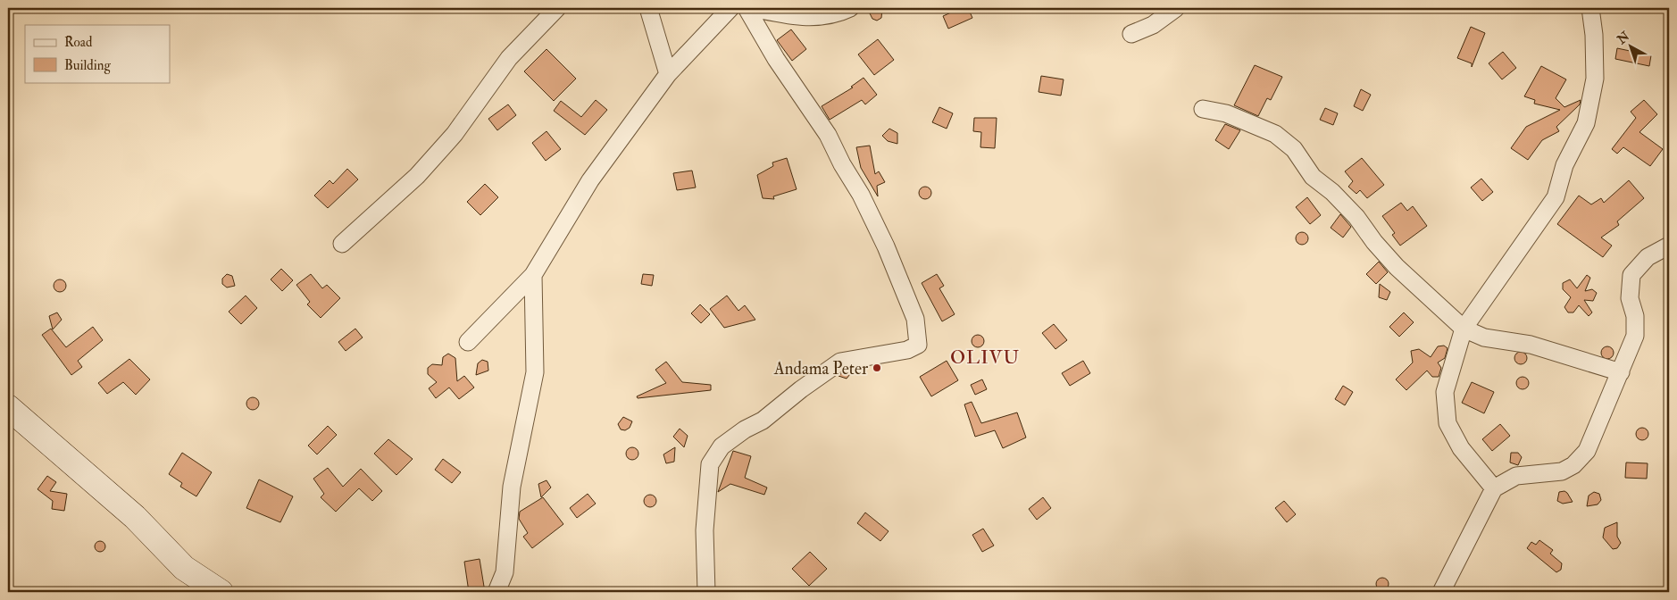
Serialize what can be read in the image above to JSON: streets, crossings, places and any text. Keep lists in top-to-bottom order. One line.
{"districts":["OLIVU"],"places":["Andama Peter"],"legend":["Road","Building"],"north":"top left"}
